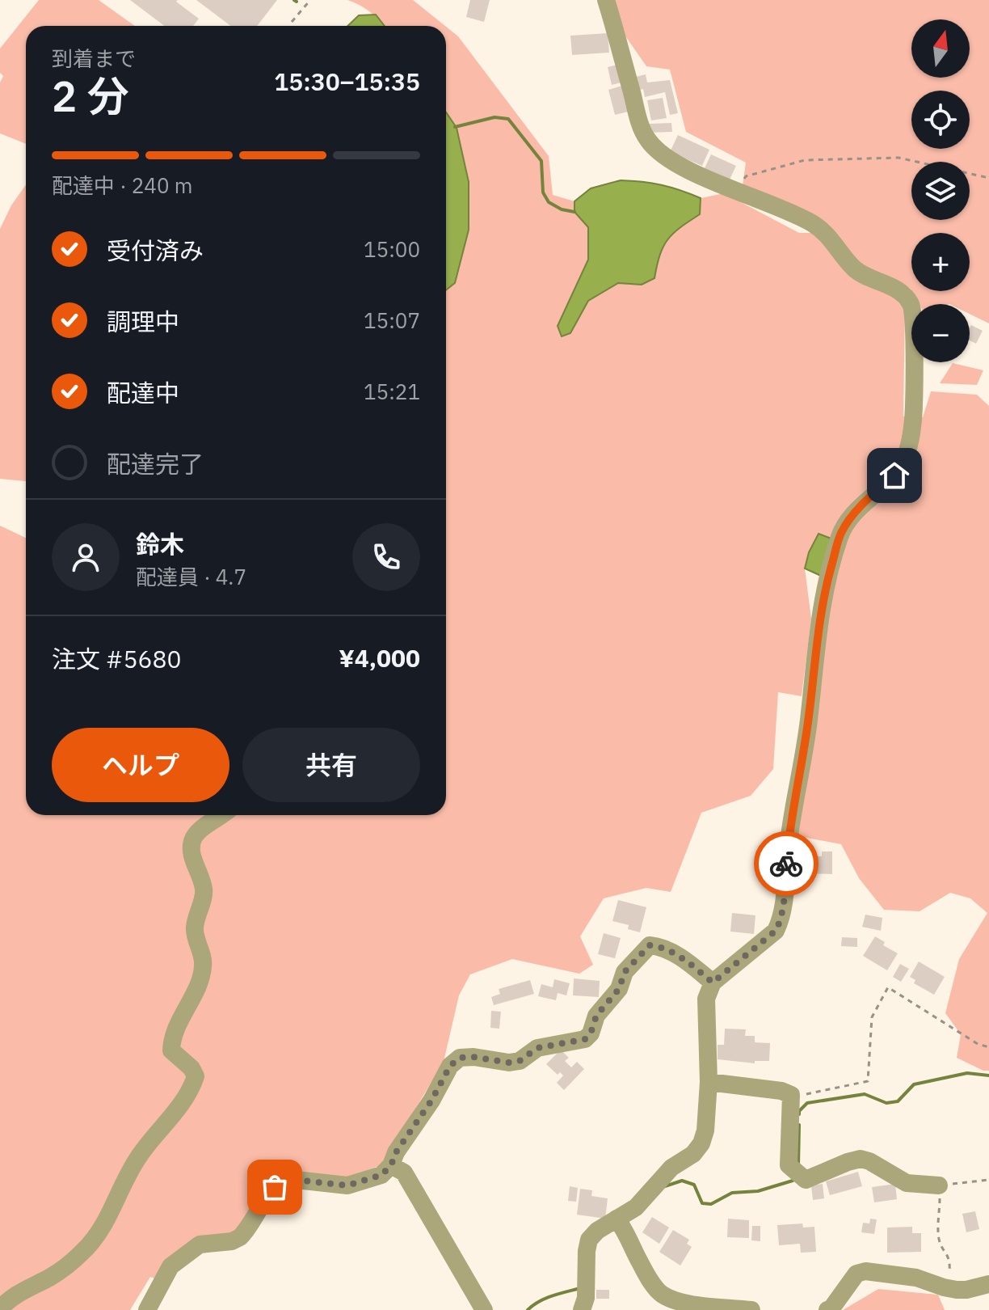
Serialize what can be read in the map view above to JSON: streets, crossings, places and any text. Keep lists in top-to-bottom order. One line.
{"north":"top","page":{"map_buttons":["+","−"],"heading":["2 分","到着まで","15:30–15:35"],"panel":["鈴木","配達員 · 4.7","注文 #5680","¥4,000"],"bar":"配達中 · 240 m","list":[["受付済み","15:00"],["調理中","15:07"],["配達中","15:21"],"配達完了"],"buttons":["ヘルプ","共有"]}}
